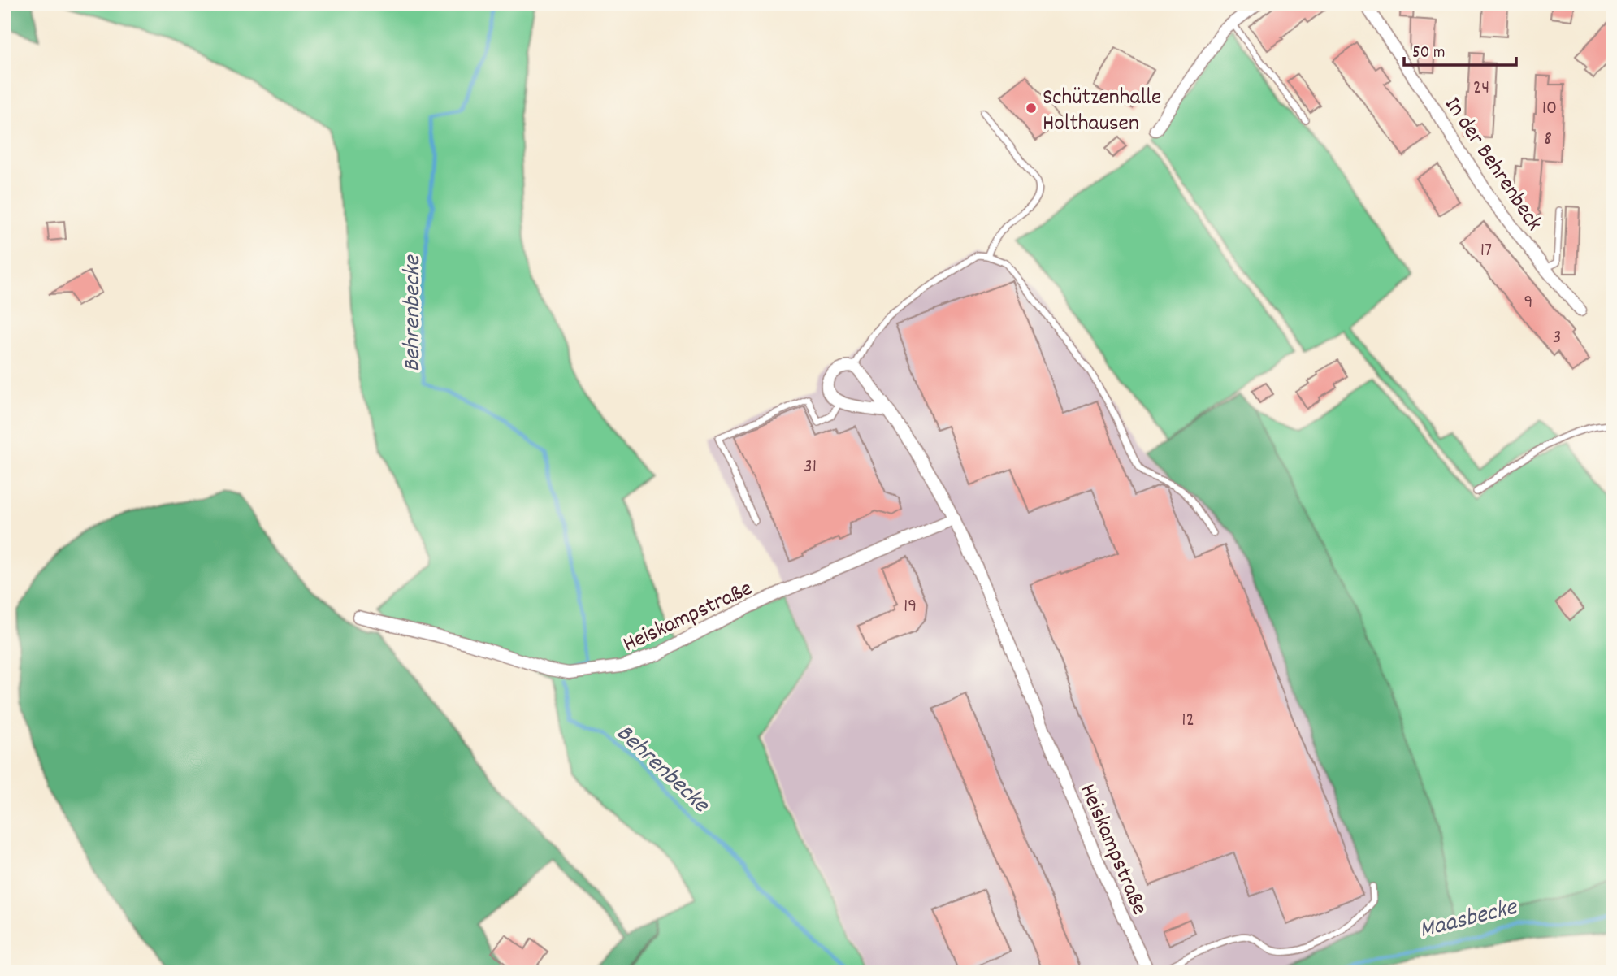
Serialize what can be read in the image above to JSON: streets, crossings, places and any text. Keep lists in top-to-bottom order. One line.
{"streets":{"street":["In der Behrenbeck","Heiskampstraße"]},"water":["Behrenbecke","Maasbecke"],"places":["Schützenhalle Holthausen"],"house_numbers":["24","10","8","17","9","3","31","19","12"],"scale_bar":"50 m"}
